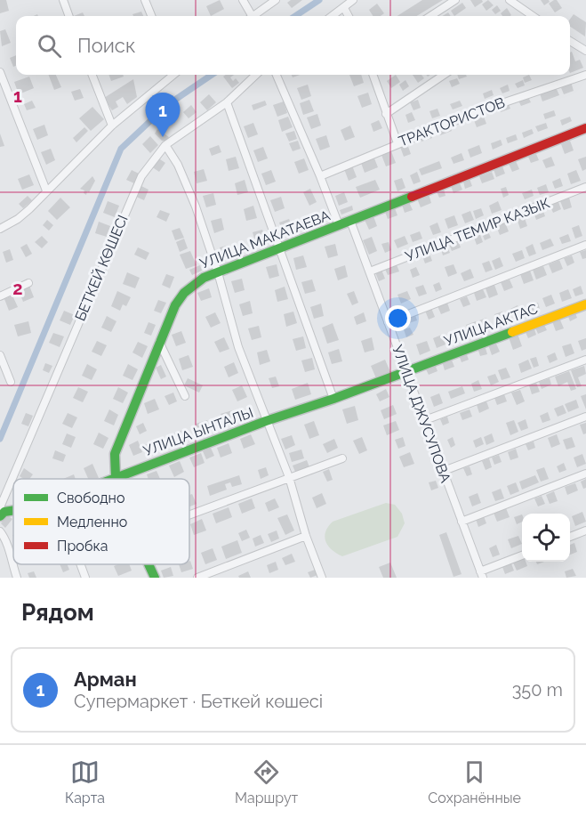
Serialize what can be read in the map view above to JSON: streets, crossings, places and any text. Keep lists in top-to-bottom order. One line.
{"streets":{"street":["ТРАКТОРИСТОВ","УЛИЦА ТЕМИР КАЗЫК","УЛИЦА МАКАТАЕВА","БЕТКЕЙ КӨШЕСІ","УЛИЦА АКТАС","УЛИЦА ДЖУСУПОВА","УЛИЦА ЫНТАЛЫ"]},"crossings":[["УЛИЦА ТЕМИР КАЗЫК","УЛИЦА ДЖУСУПОВА"],["УЛИЦА МАКАТАЕВА","УЛИЦА ДЖУСУПОВА"],["УЛИЦА МАКАТАЕВА","УЛИЦА ЫНТАЛЫ"],["УЛИЦА АКТАС","УЛИЦА ДЖУСУПОВА"],["УЛИЦА АКТАС","УЛИЦА ЫНТАЛЫ"],["УЛИЦА ДЖУСУПОВА","УЛИЦА ЫНТАЛЫ"]],"legend":["Свободно","Медленно","Пробка"],"page":{"search":"Поиск","pins":"1","heading":"Рядом","list":[{"mark":"1","name":"Арман","note":"Супермаркет · Беткей көшесі","value":"350 m"}],"nav":["Карта","Маршрут","Сохранённые"]},"grid":{"rows":["1","2"]}}
